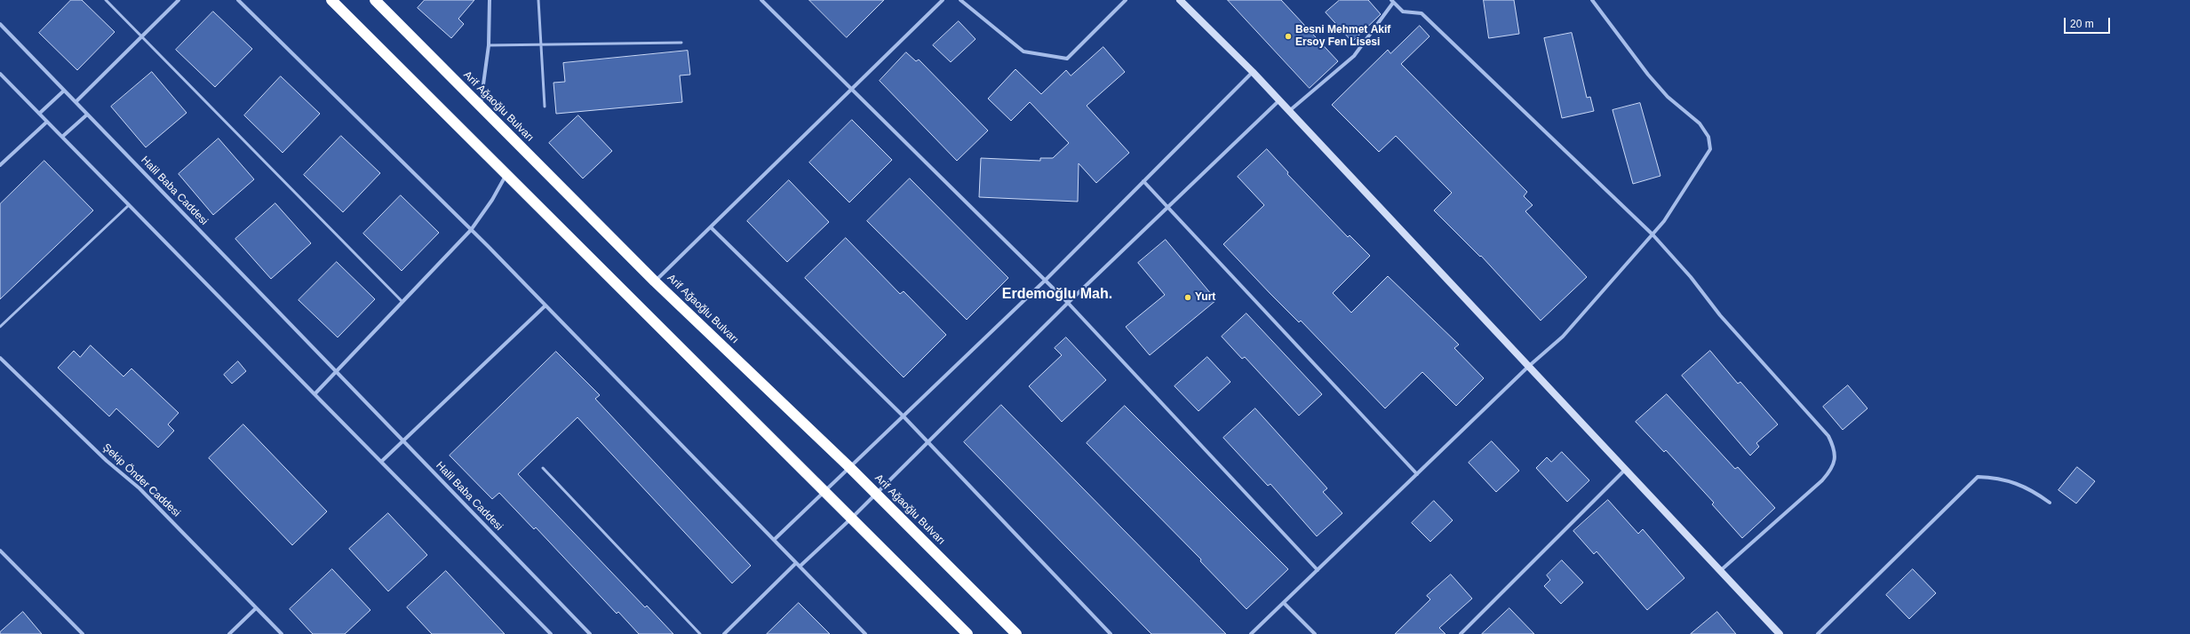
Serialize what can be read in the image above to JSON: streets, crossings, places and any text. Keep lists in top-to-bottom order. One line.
{"streets":{"highway":["Arif Ağaoğlu Bulvarı"],"street":["Halil Baba Caddesi","Şekip Önder Caddesi"]},"districts":["Erdemoğlu Mah."],"places":["Besni Mehmet Akif Ersoy Fen Lisesi","Yurt"],"scale_bar":"20 m"}
